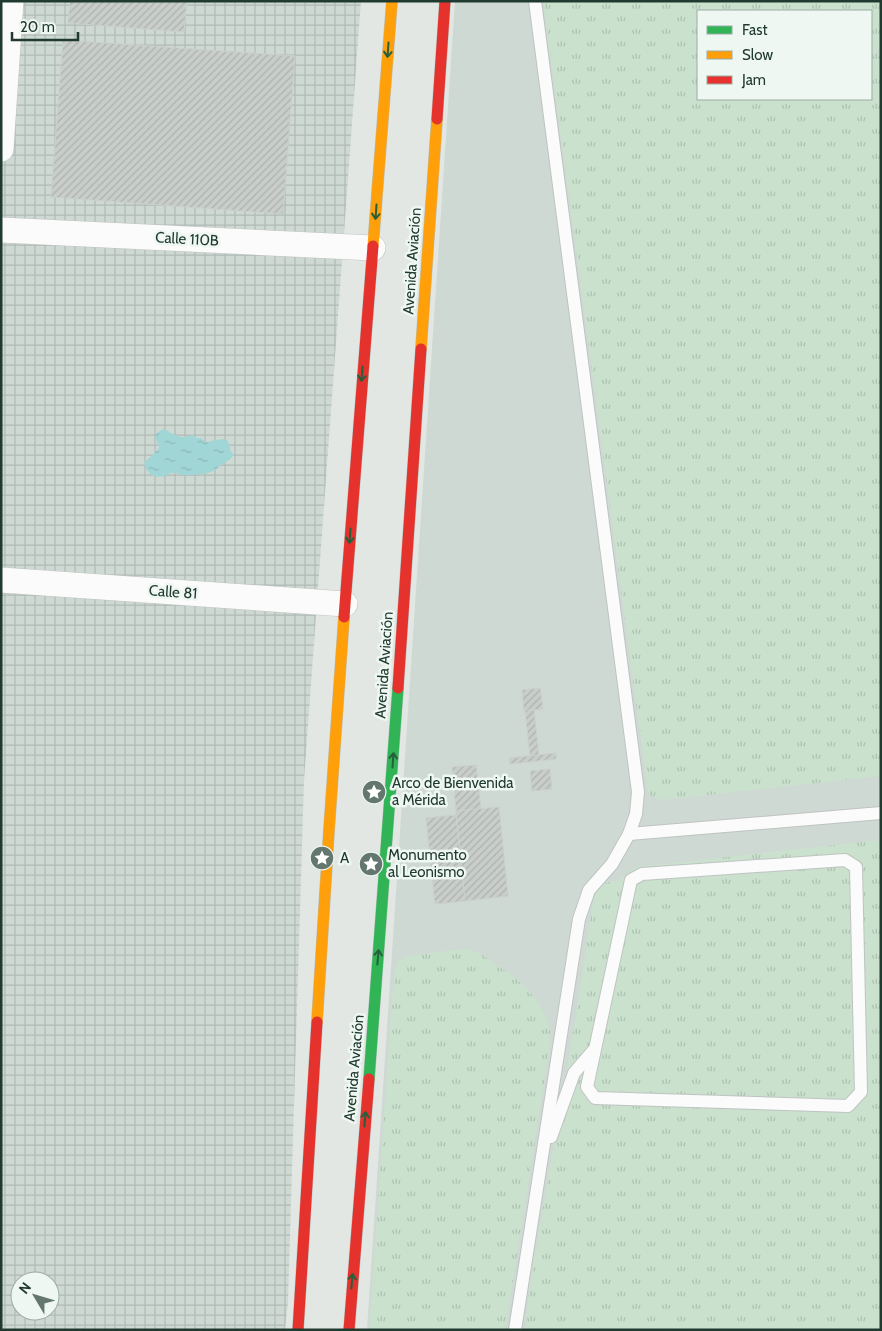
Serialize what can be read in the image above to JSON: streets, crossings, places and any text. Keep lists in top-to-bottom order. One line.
{"streets":{"main road":["Avenida Aviación"],"street":["Calle 110B","Calle 81"]},"places":{"place":["Arco de Bienvenida a Mérida","A","Monumento al Leonismo"]},"legend":["Fast","Slow","Jam"],"scale_bar":"20 m","north":"top left"}
